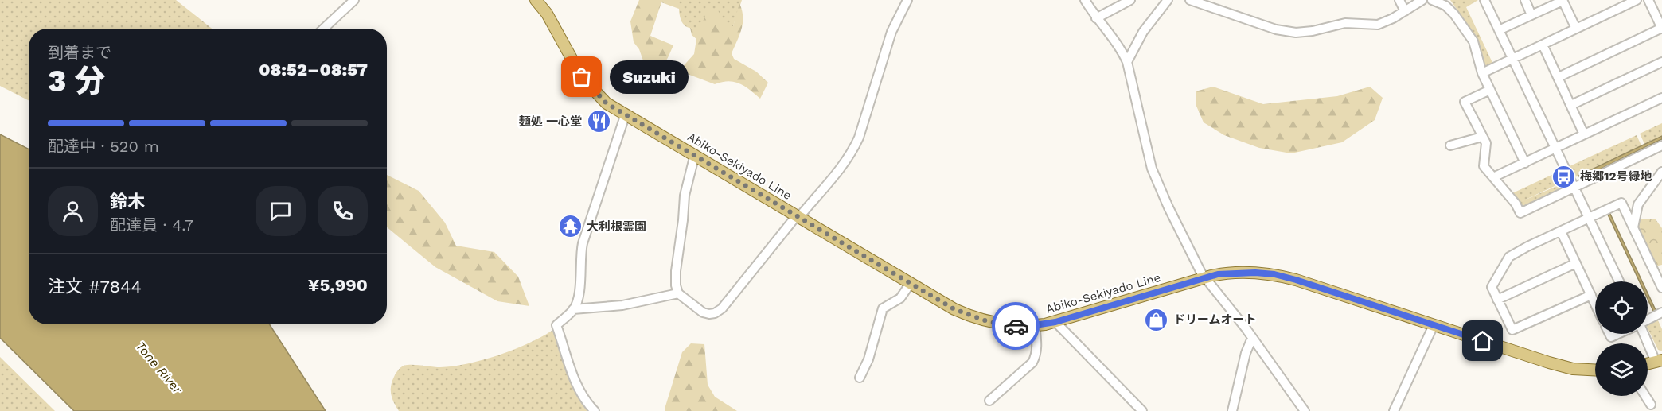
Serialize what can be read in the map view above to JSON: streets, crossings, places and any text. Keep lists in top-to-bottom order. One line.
{"streets":{"main road":["Abiko-Sekiyado Line"]},"water":["Tone River"],"places":{"other":["Suzuki"],"restaurant":["麺処 一心堂"],"bus stop":["梅郷12号緑地"],"temple":["大利根霊園"],"shop":["ドリームオート"]},"page":{"heading":["3 分","到着まで","08:52–08:57"],"panel":["鈴木","配達員 · 4.7","注文 #7844","¥5,990"],"bubble":"Suzuki","bar":"配達中 · 520 m"}}
